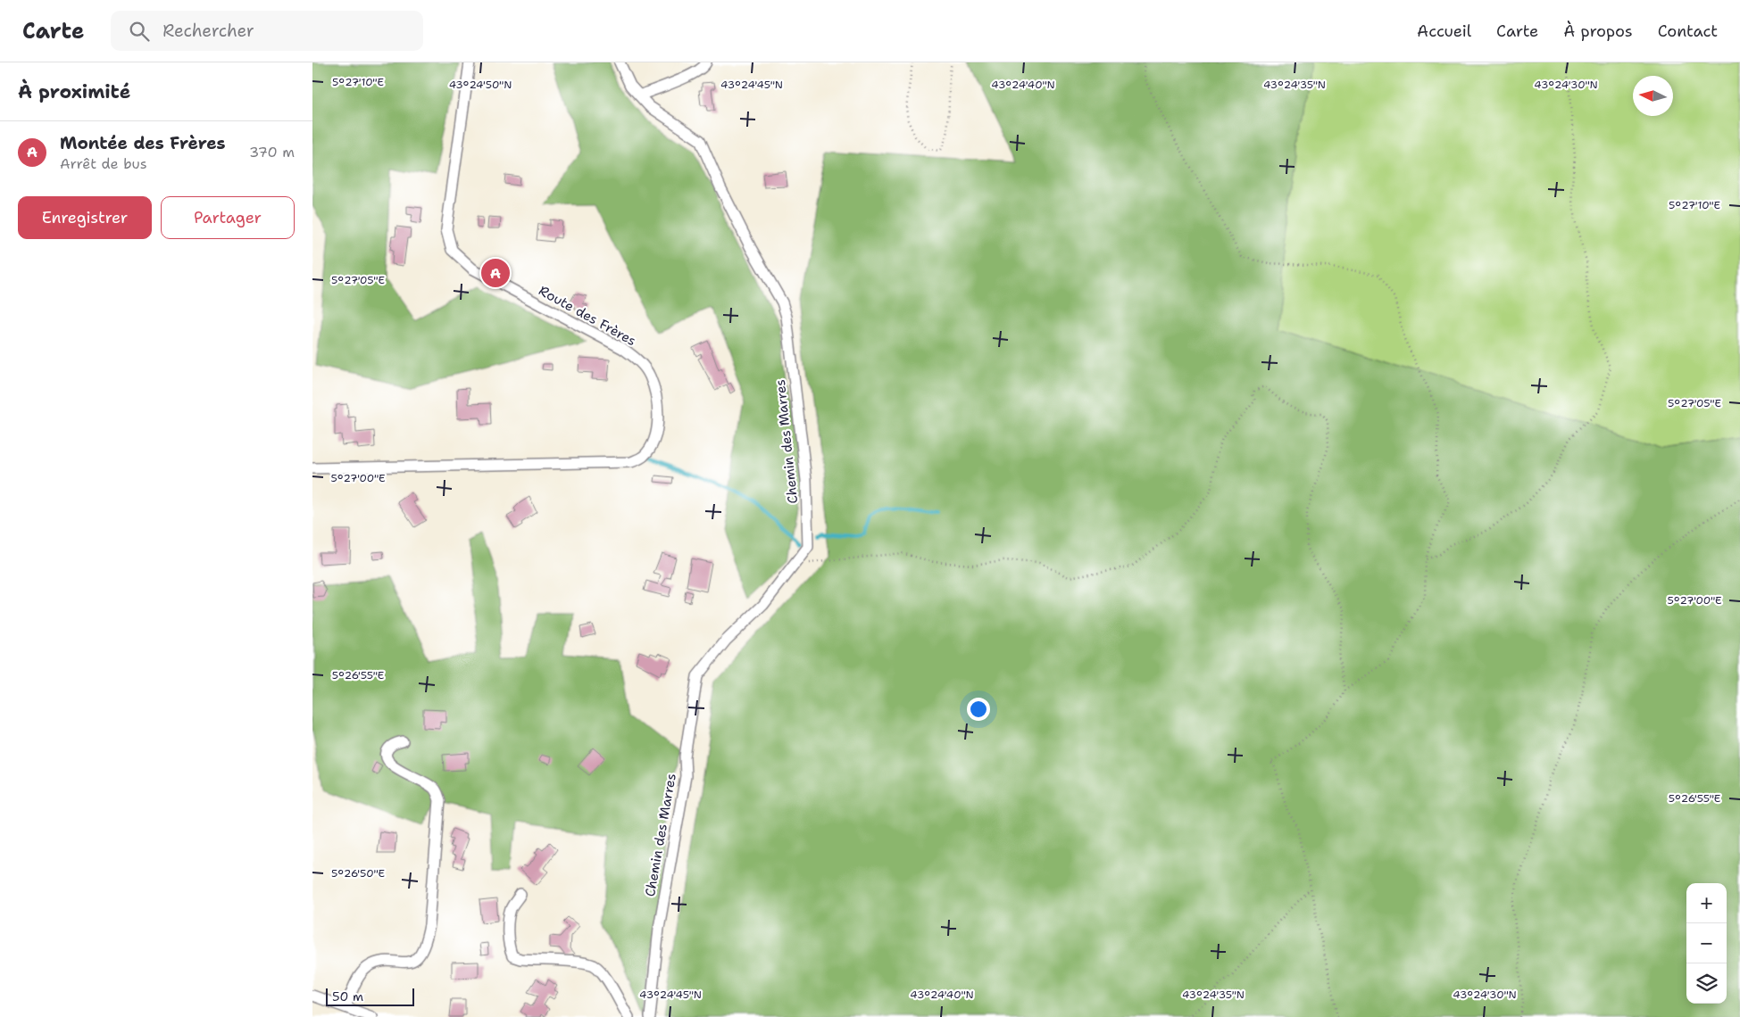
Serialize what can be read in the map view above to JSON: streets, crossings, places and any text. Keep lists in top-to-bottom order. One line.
{"streets":{"street":["Route des Frères","Chemin des Marres"]},"scale_bar":"50 m","north":"left","page":{"header":"Carte","search":"Rechercher","nav":["Accueil","Carte","À propos","Contact"],"heading":"À proximité","list":[{"mark":"A","name":"Montée des Frères","note":"Arrêt de bus","value":"370 m"}],"buttons":["Enregistrer","Partager"],"pins":"A","map_buttons":["+","−"],"scale":"50 m"},"coordinates":["5°27'10\"E","43°24'50\"N","43°24'45\"N","43°24'40\"N","43°24'35\"N","43°24'30\"N","5°27'05\"E","5°27'00\"E","5°26'55\"E","5°26'50\"E"]}
